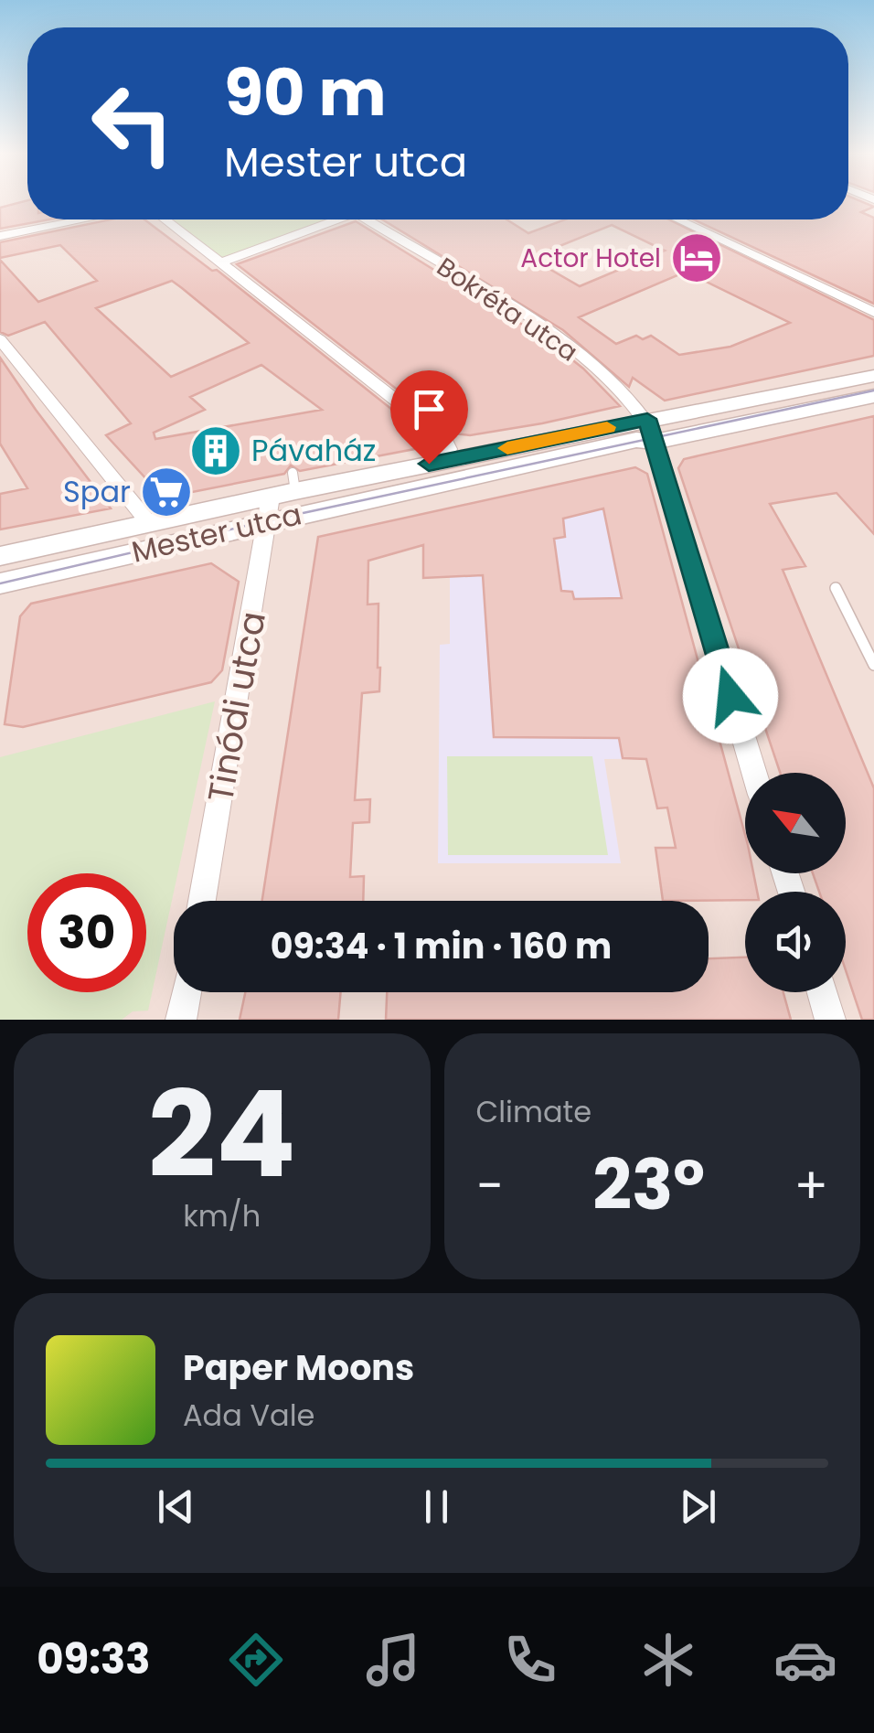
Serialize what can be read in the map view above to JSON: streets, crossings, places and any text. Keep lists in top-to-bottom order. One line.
{"streets":{"street":["Bokréta utca","Mester utca","Tinódi utca"]},"crossings":[["Bokréta utca","Mester utca"],["Mester utca","Tinódi utca"]],"places":{"hotel":["Actor Hotel"],"building":["Pávaház"],"supermarket":["Spar"]},"north":"top left","page":{"turn":["90 m","Mester utca"],"limit":"30","trip":"09:34 · 1 min · 160 m","tile":[["24","km/h"],"Climate"],"heat":["−","23°","+"],"song":["Paper Moons","Ada Vale"],"tabs":"09:33"}}
